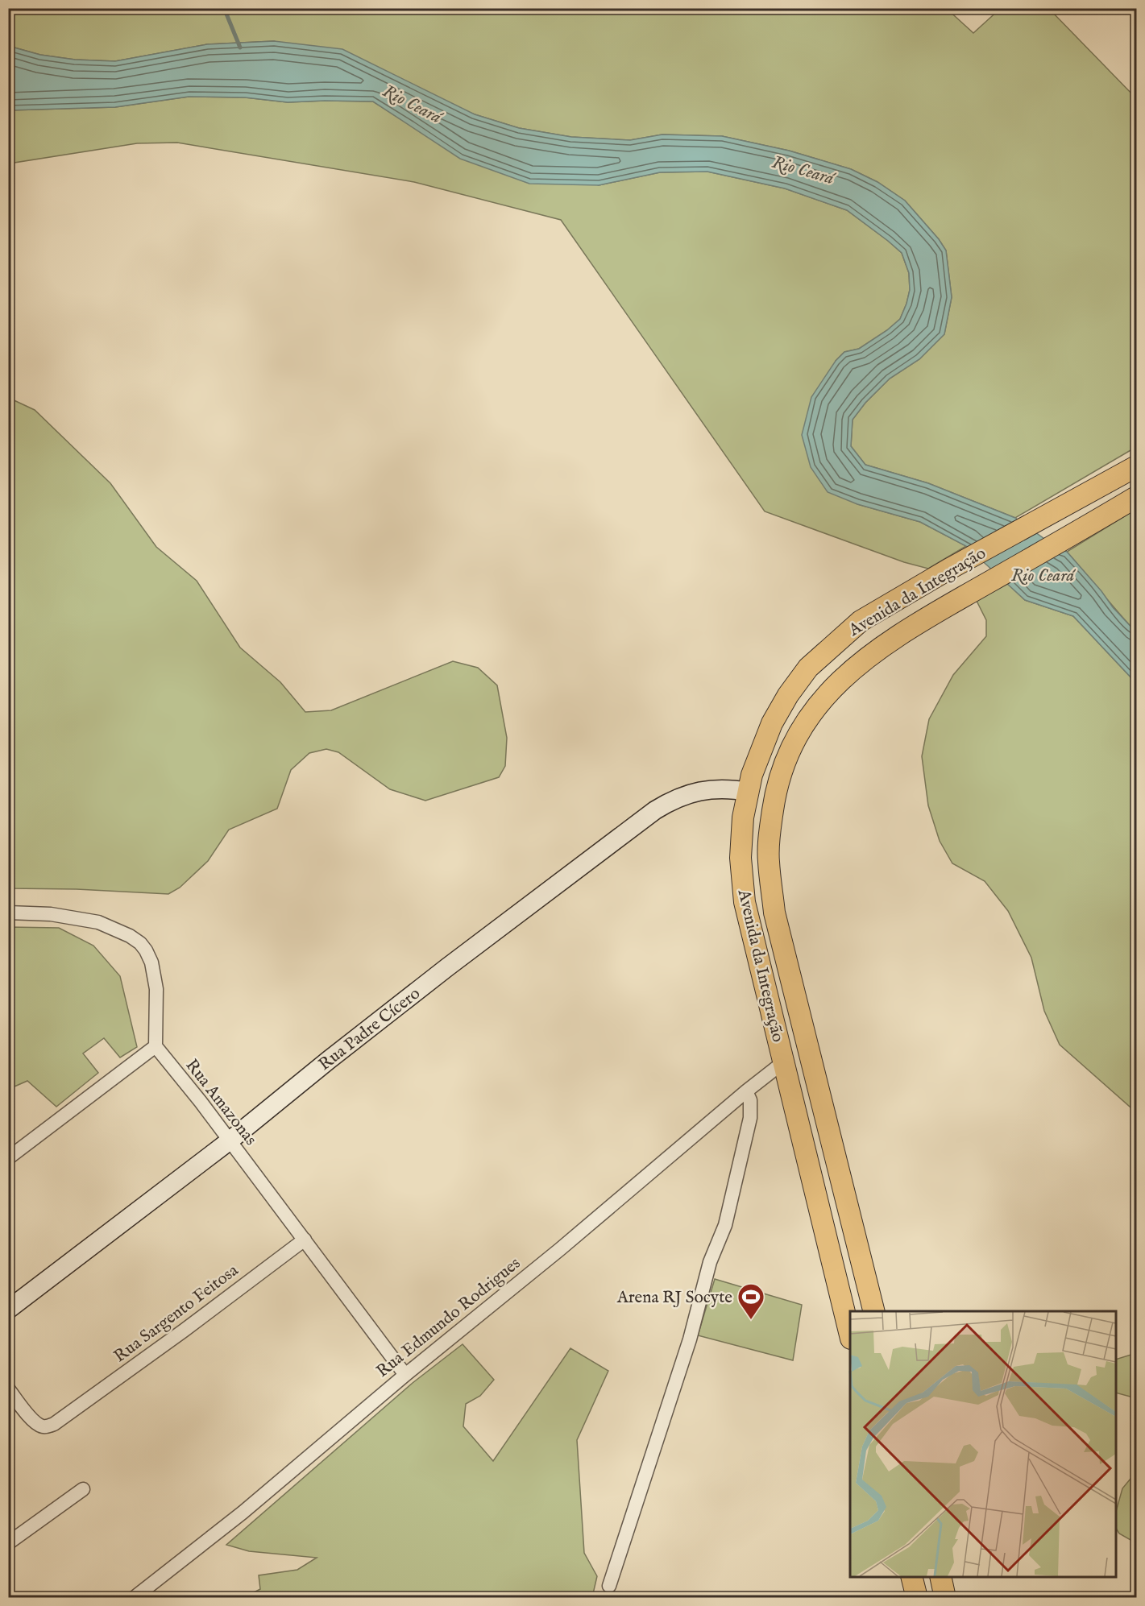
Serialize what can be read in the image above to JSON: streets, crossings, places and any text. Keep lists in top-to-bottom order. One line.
{"streets":{"main road":["Avenida da Integração"],"street":["Rua Padre Cícero","Rua Amazonas","Rua Sargento Feitosa","Rua Edmundo Rodrigues"]},"crossings":[["Avenida da Integração","Rua Padre Cícero"],["Avenida da Integração","Rua Edmundo Rodrigues"],["Rua Padre Cícero","Rua Amazonas"],["Rua Amazonas","Rua Sargento Feitosa"],["Rua Amazonas","Rua Edmundo Rodrigues"]],"water":["Rio Ceará"],"places":{"sports":["Arena RJ Socyte"]}}
